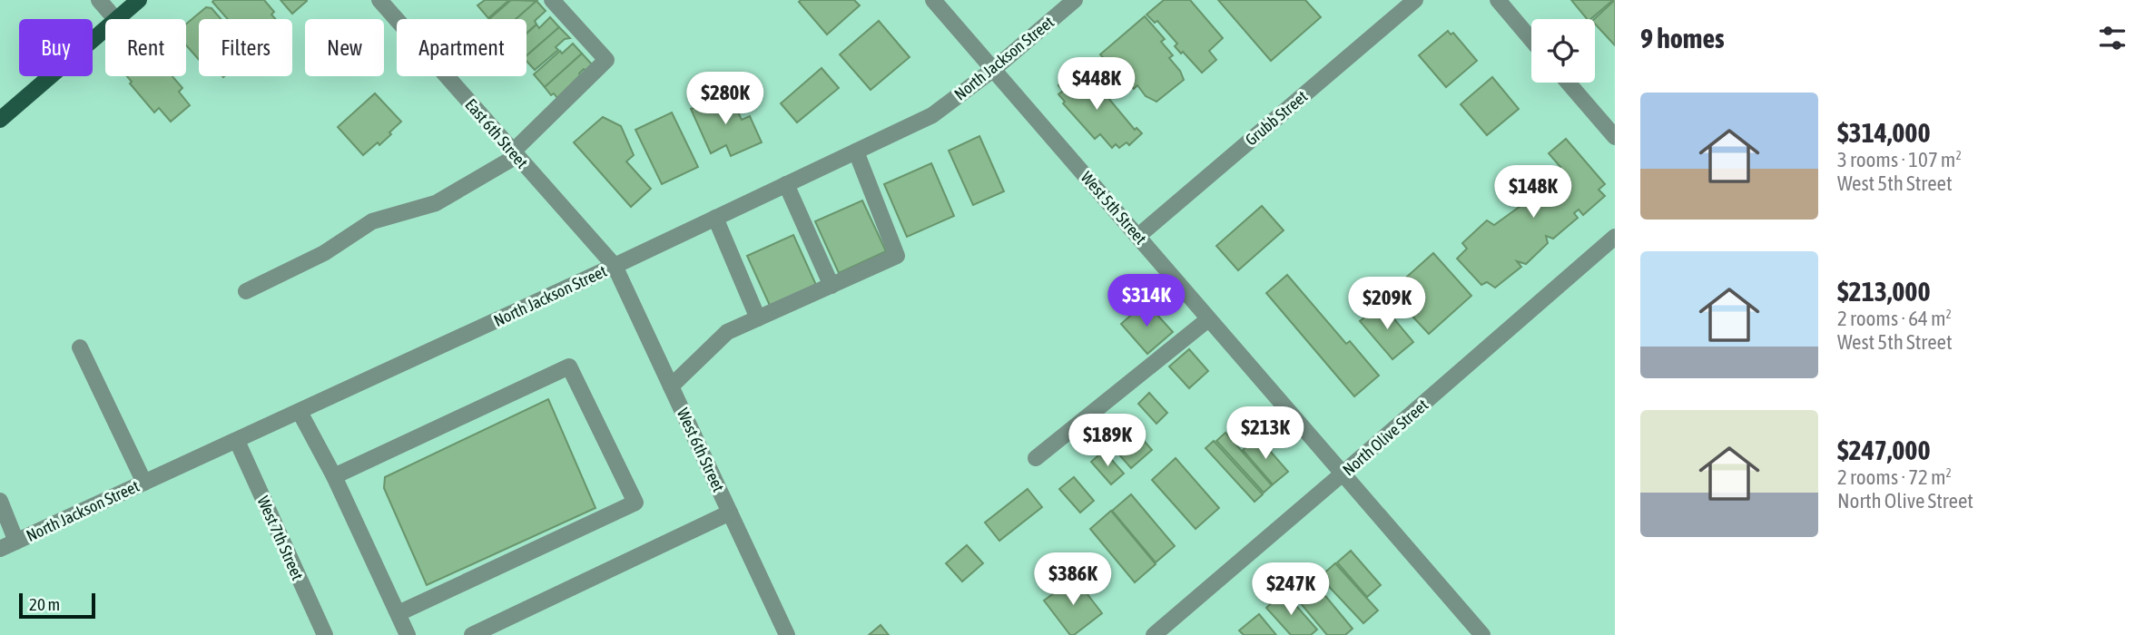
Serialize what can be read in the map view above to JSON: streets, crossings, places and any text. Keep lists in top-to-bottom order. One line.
{"streets":{"street":["North Jackson Street","Grubb Street","East 6th Street","West 5th Street","North Olive Street","West 6th Street","West 7th Street"]},"crossings":[["North Jackson Street","East 6th Street"],["North Jackson Street","West 5th Street"],["North Jackson Street","West 6th Street"],["North Jackson Street","West 7th Street"],["Grubb Street","West 5th Street"],["East 6th Street","West 6th Street"],["West 5th Street","North Olive Street"]],"scale_bar":"20 m","page":{"heading":"9 homes","chip":["Buy","Rent","Filters","New","Apartment"],"price":["$448K","$280K","$148K","$314K","$209K","$213K","$189K","$386K","$247K"],"list":[{"name":"$314,000","note":"3 rooms · 107 m² · West 5th Street"},{"name":"$213,000","note":"2 rooms · 64 m² · West 5th Street"},{"name":"$247,000","note":"2 rooms · 72 m² · North Olive Street"}],"scale":"20 m"}}
